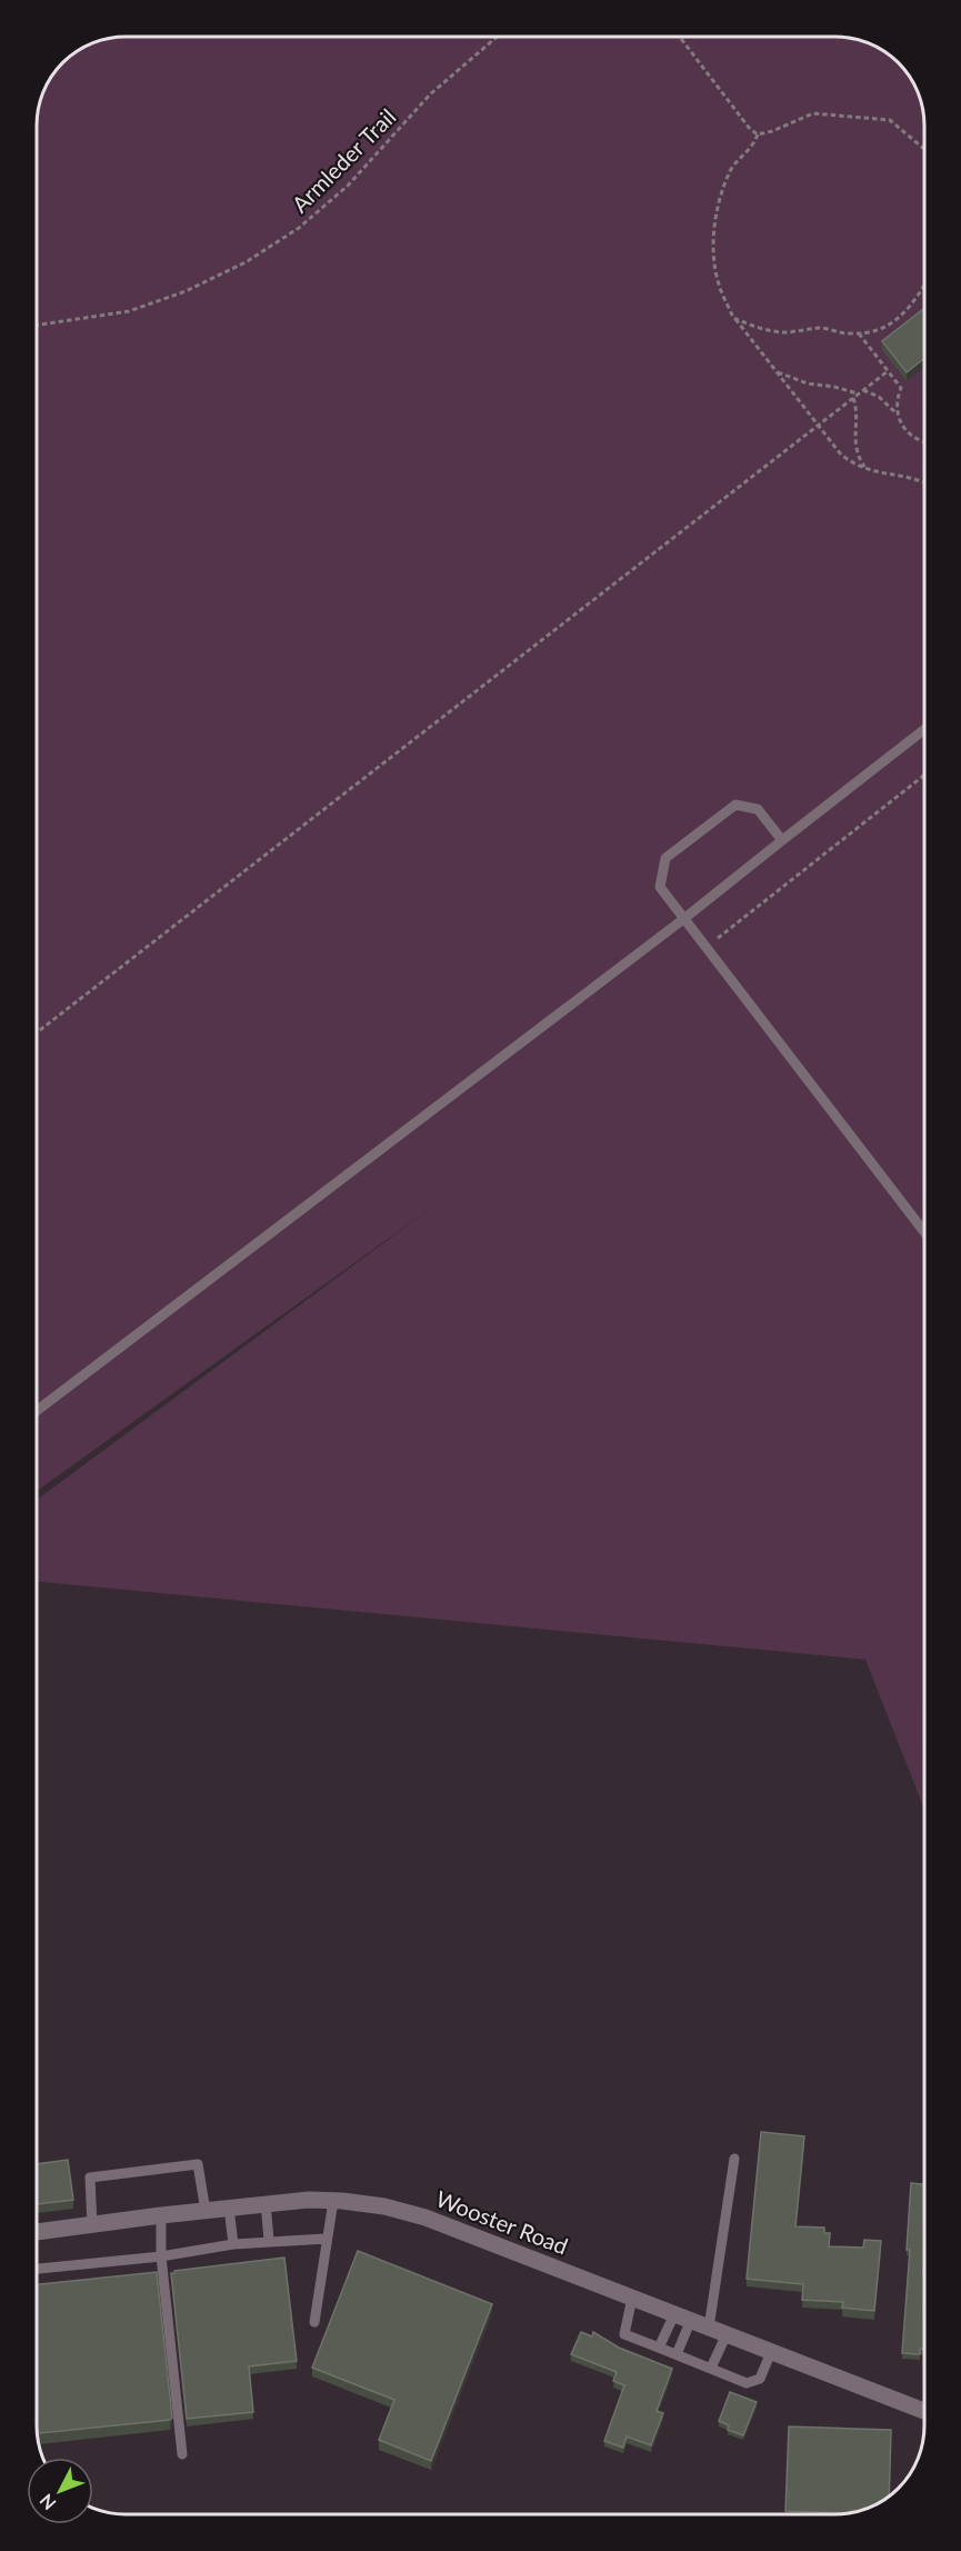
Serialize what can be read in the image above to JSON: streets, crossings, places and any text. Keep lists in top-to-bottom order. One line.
{"streets":{"street":["Wooster Road"],"path":["Armleder Trail"]},"north":"bottom left"}
